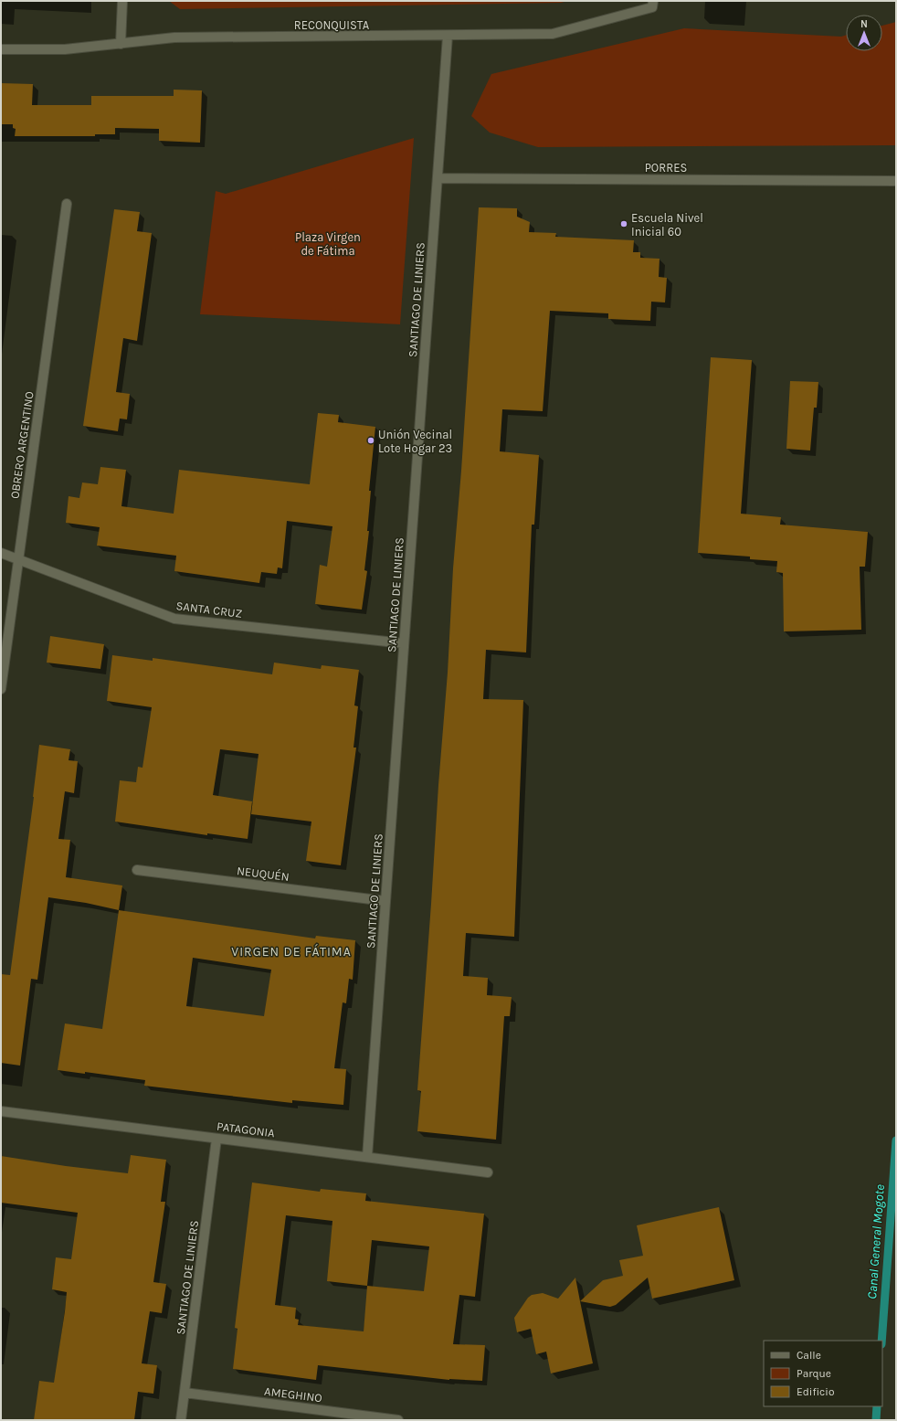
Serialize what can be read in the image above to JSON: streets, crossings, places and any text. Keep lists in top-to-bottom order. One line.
{"streets":{"street":["RECONQUISTA","PORRES","SANTIAGO DE LINIERS","OBRERO ARGENTINO","SANTA CRUZ","NEUQUÉN","PATAGONIA","AMEGHINO"]},"crossings":[["RECONQUISTA","SANTIAGO DE LINIERS"],["PORRES","SANTIAGO DE LINIERS"],["SANTIAGO DE LINIERS","SANTA CRUZ"],["SANTIAGO DE LINIERS","NEUQUÉN"],["SANTIAGO DE LINIERS","PATAGONIA"],["SANTIAGO DE LINIERS","AMEGHINO"],["OBRERO ARGENTINO","SANTA CRUZ"]],"districts":["VIRGEN DE FÁTIMA"],"water":["Canal General Mogote"],"parks":["Plaza Virgen de Fátima"],"places":["Escuela Nivel Inicial 60","Unión Vecinal Lote Hogar 23"],"legend":["Calle","Parque","Edificio"],"north":"top"}
